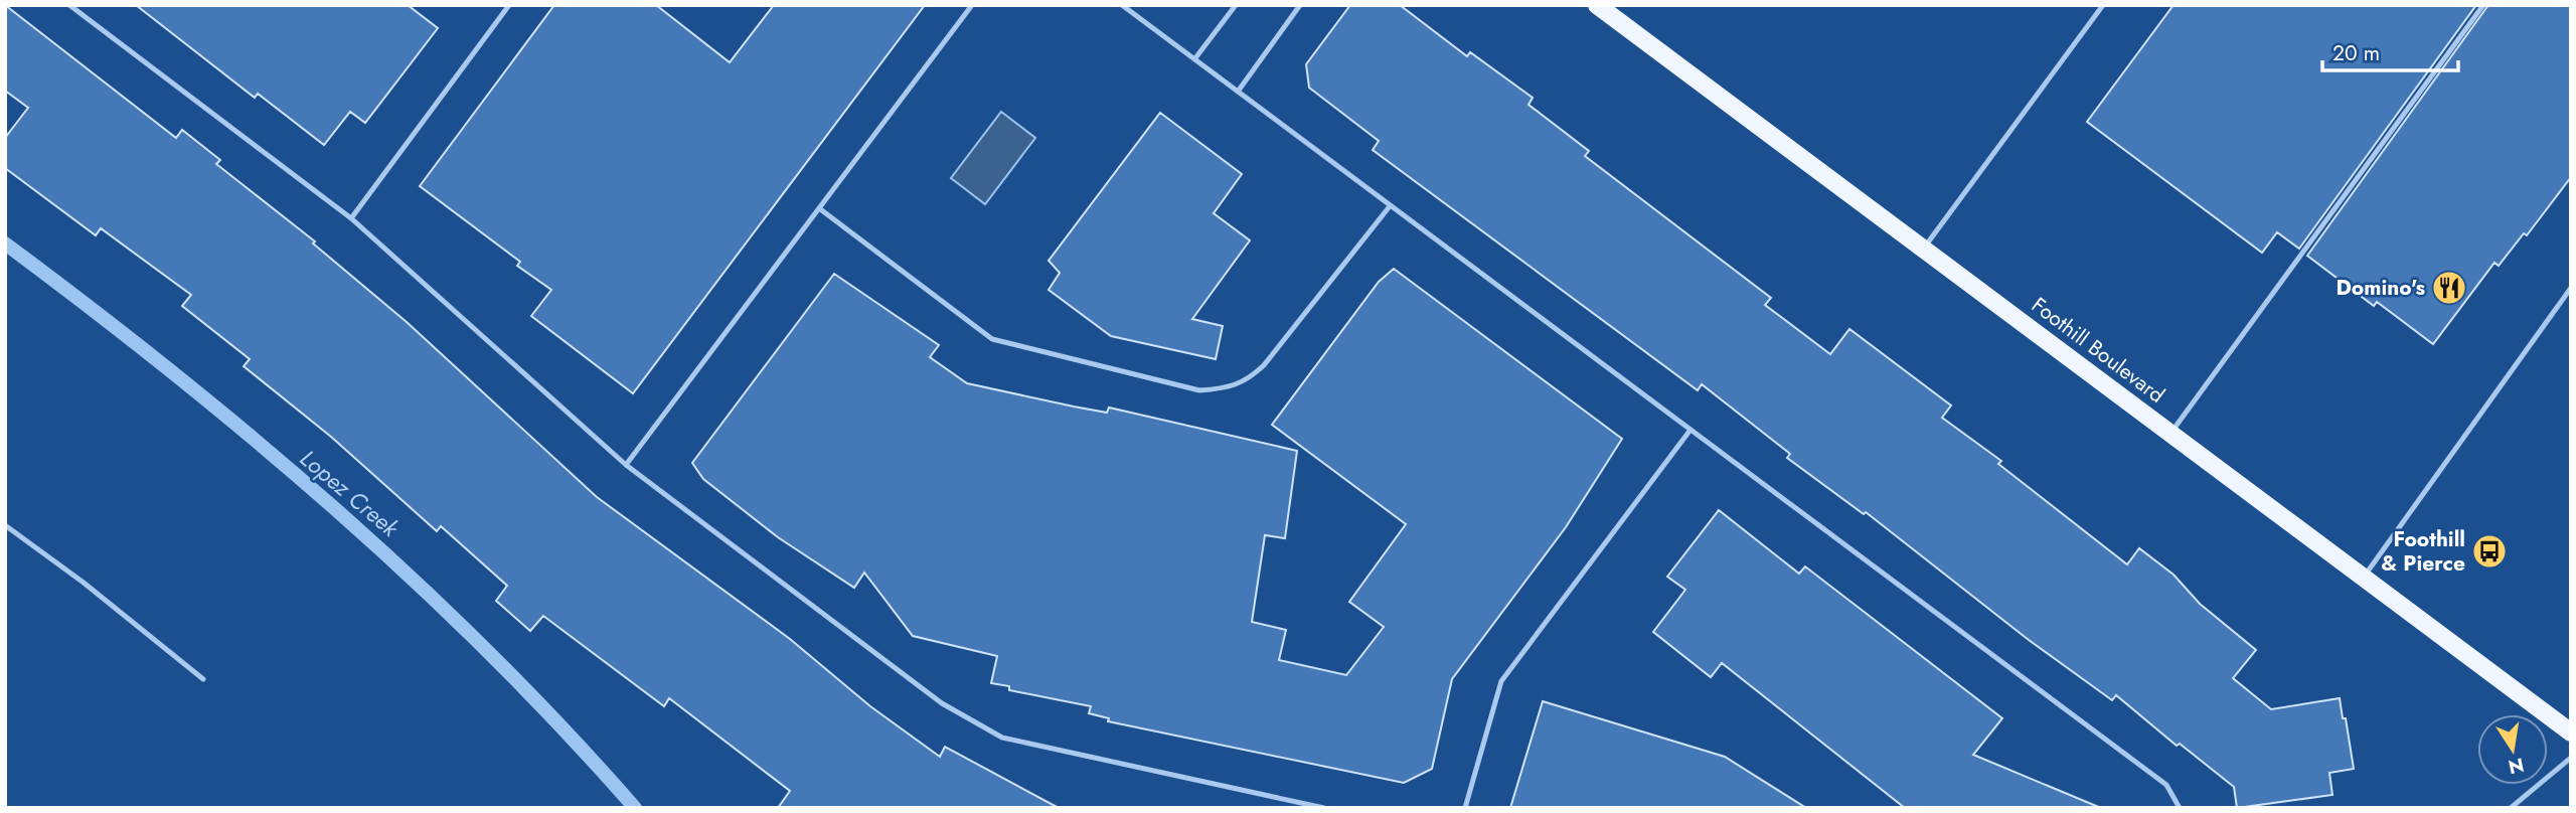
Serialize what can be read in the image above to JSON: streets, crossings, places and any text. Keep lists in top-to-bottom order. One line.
{"streets":{"main road":["Foothill Boulevard"]},"water":["Lopez Creek"],"places":{"restaurant":["Domino's"],"bus stop":["Foothill & Pierce"]},"scale_bar":"20 m","north":"bottom"}
